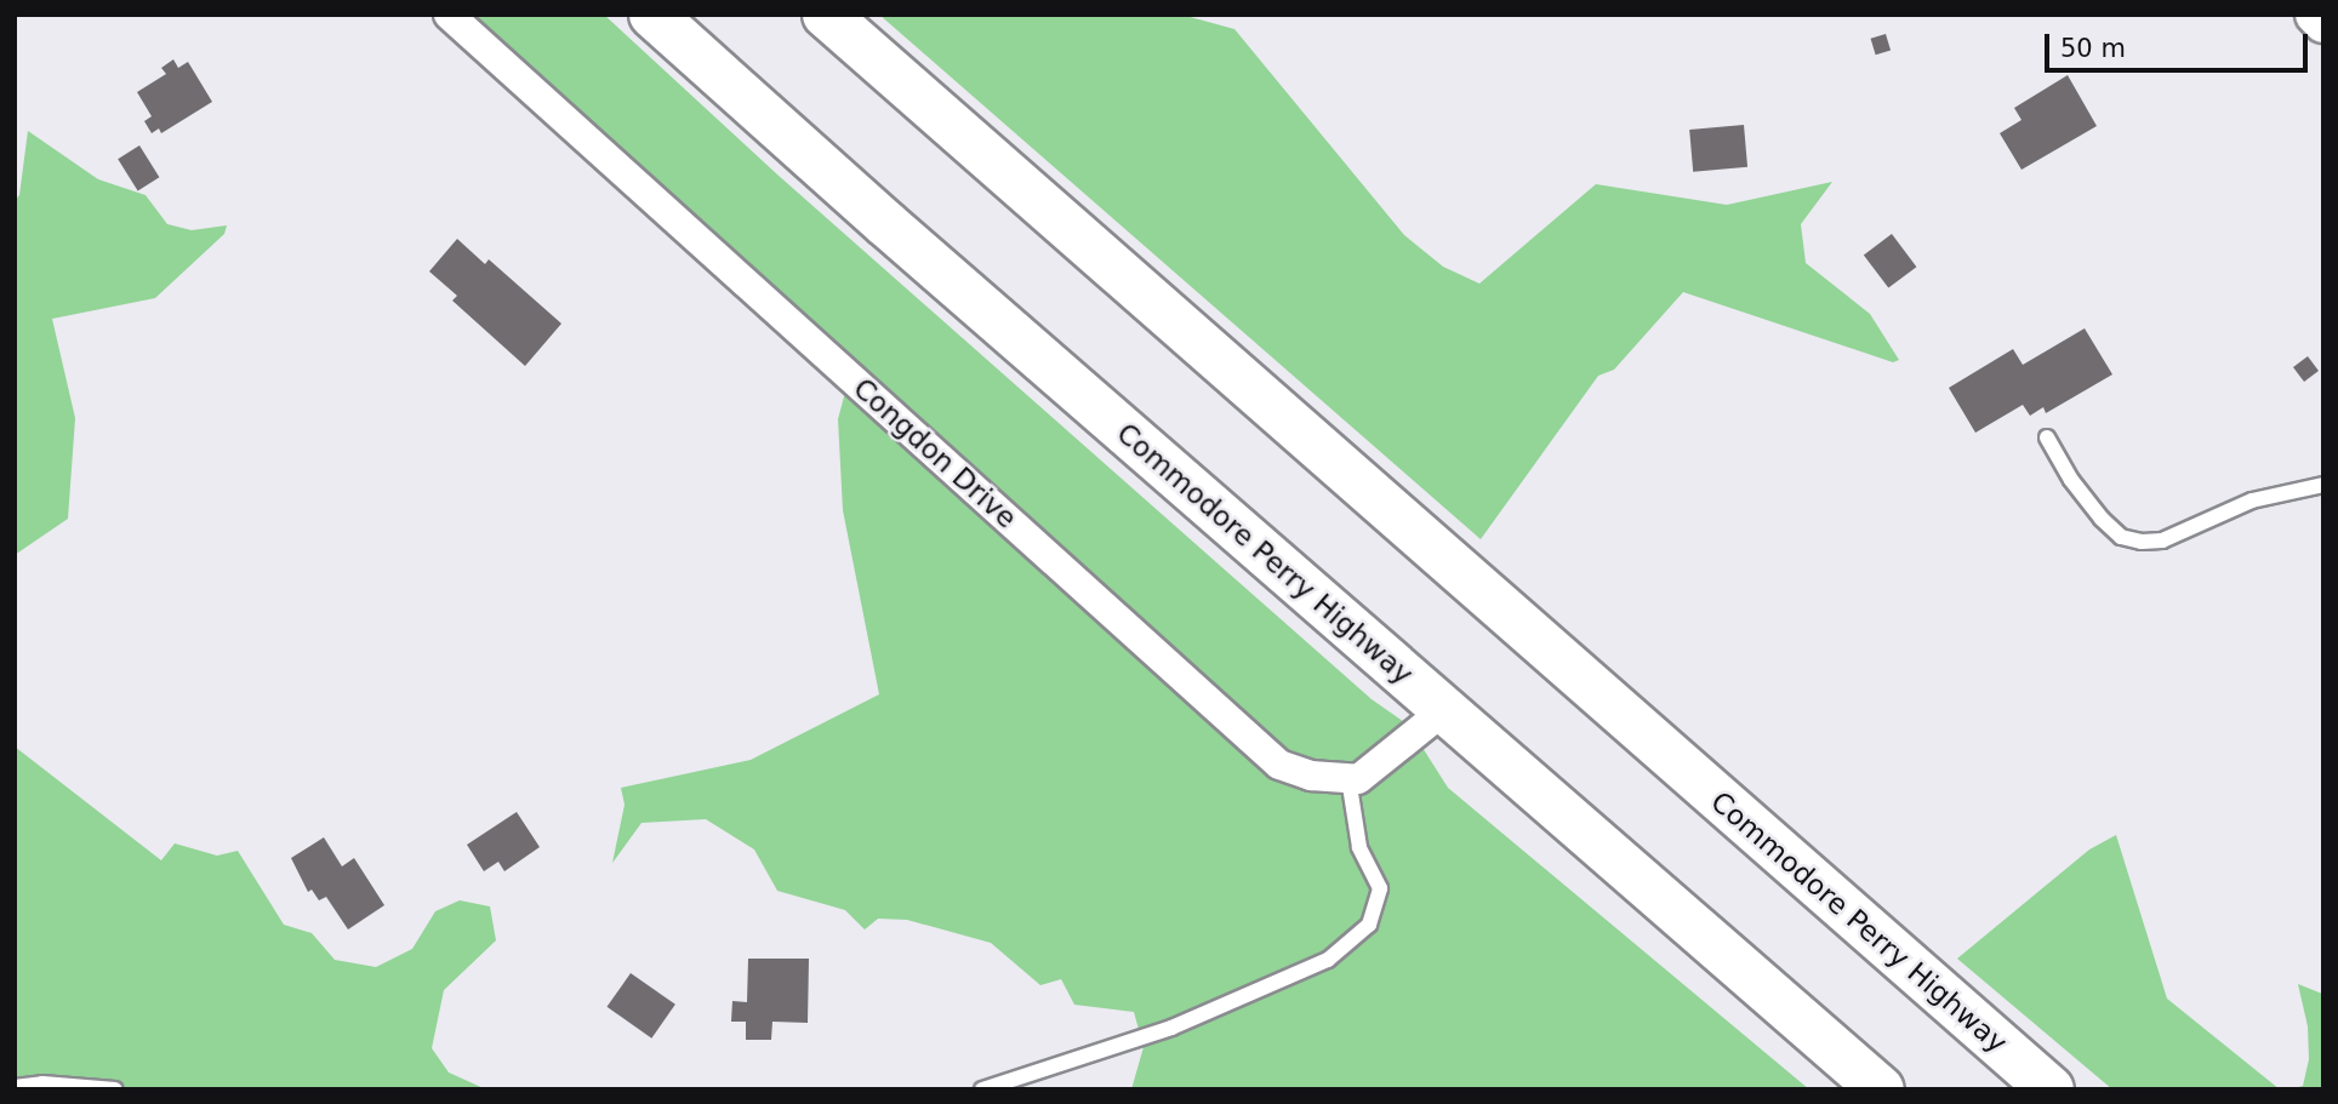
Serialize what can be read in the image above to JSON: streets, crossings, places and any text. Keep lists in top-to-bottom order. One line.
{"streets":{"highway":["Commodore Perry Highway"],"street":["Congdon Drive"]},"scale_bar":"50 m"}
